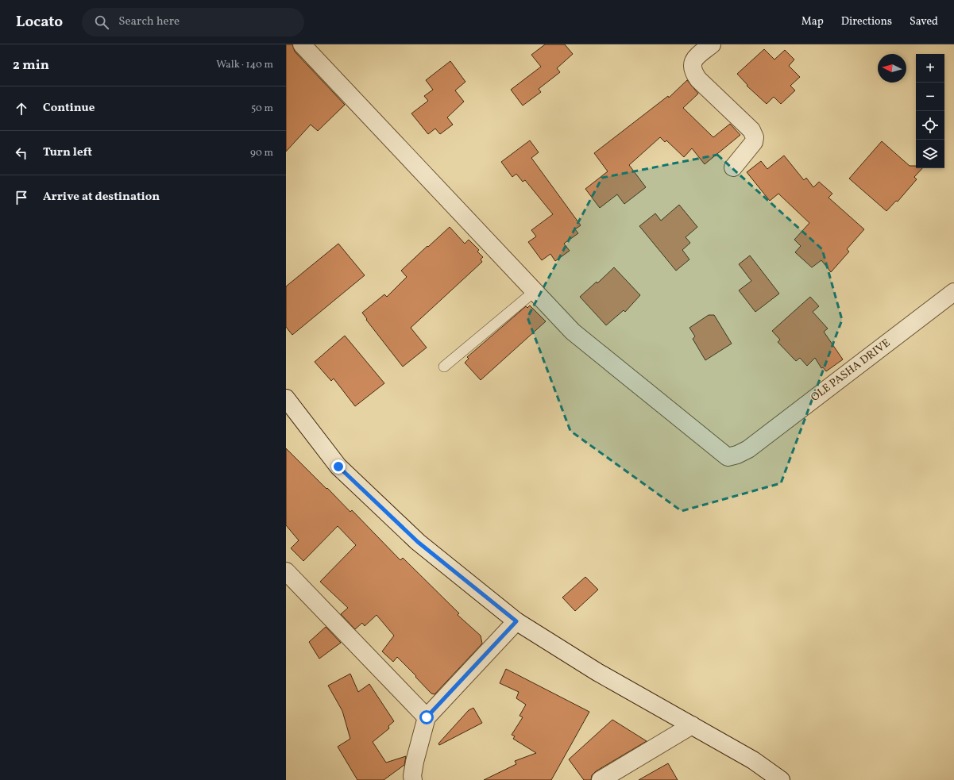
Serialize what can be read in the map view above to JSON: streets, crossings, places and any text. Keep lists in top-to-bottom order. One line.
{"streets":{"street":["OLE PASHA DRIVE"]},"north":"left","page":{"header":"Locato","search":"Search here","nav":["Map","Directions","Saved"],"heading":["2 min","Walk · 140 m"],"map_buttons":["+","−"],"list":[["Continue","50 m"],["Turn left","90 m"],"Arrive at destination"]}}
